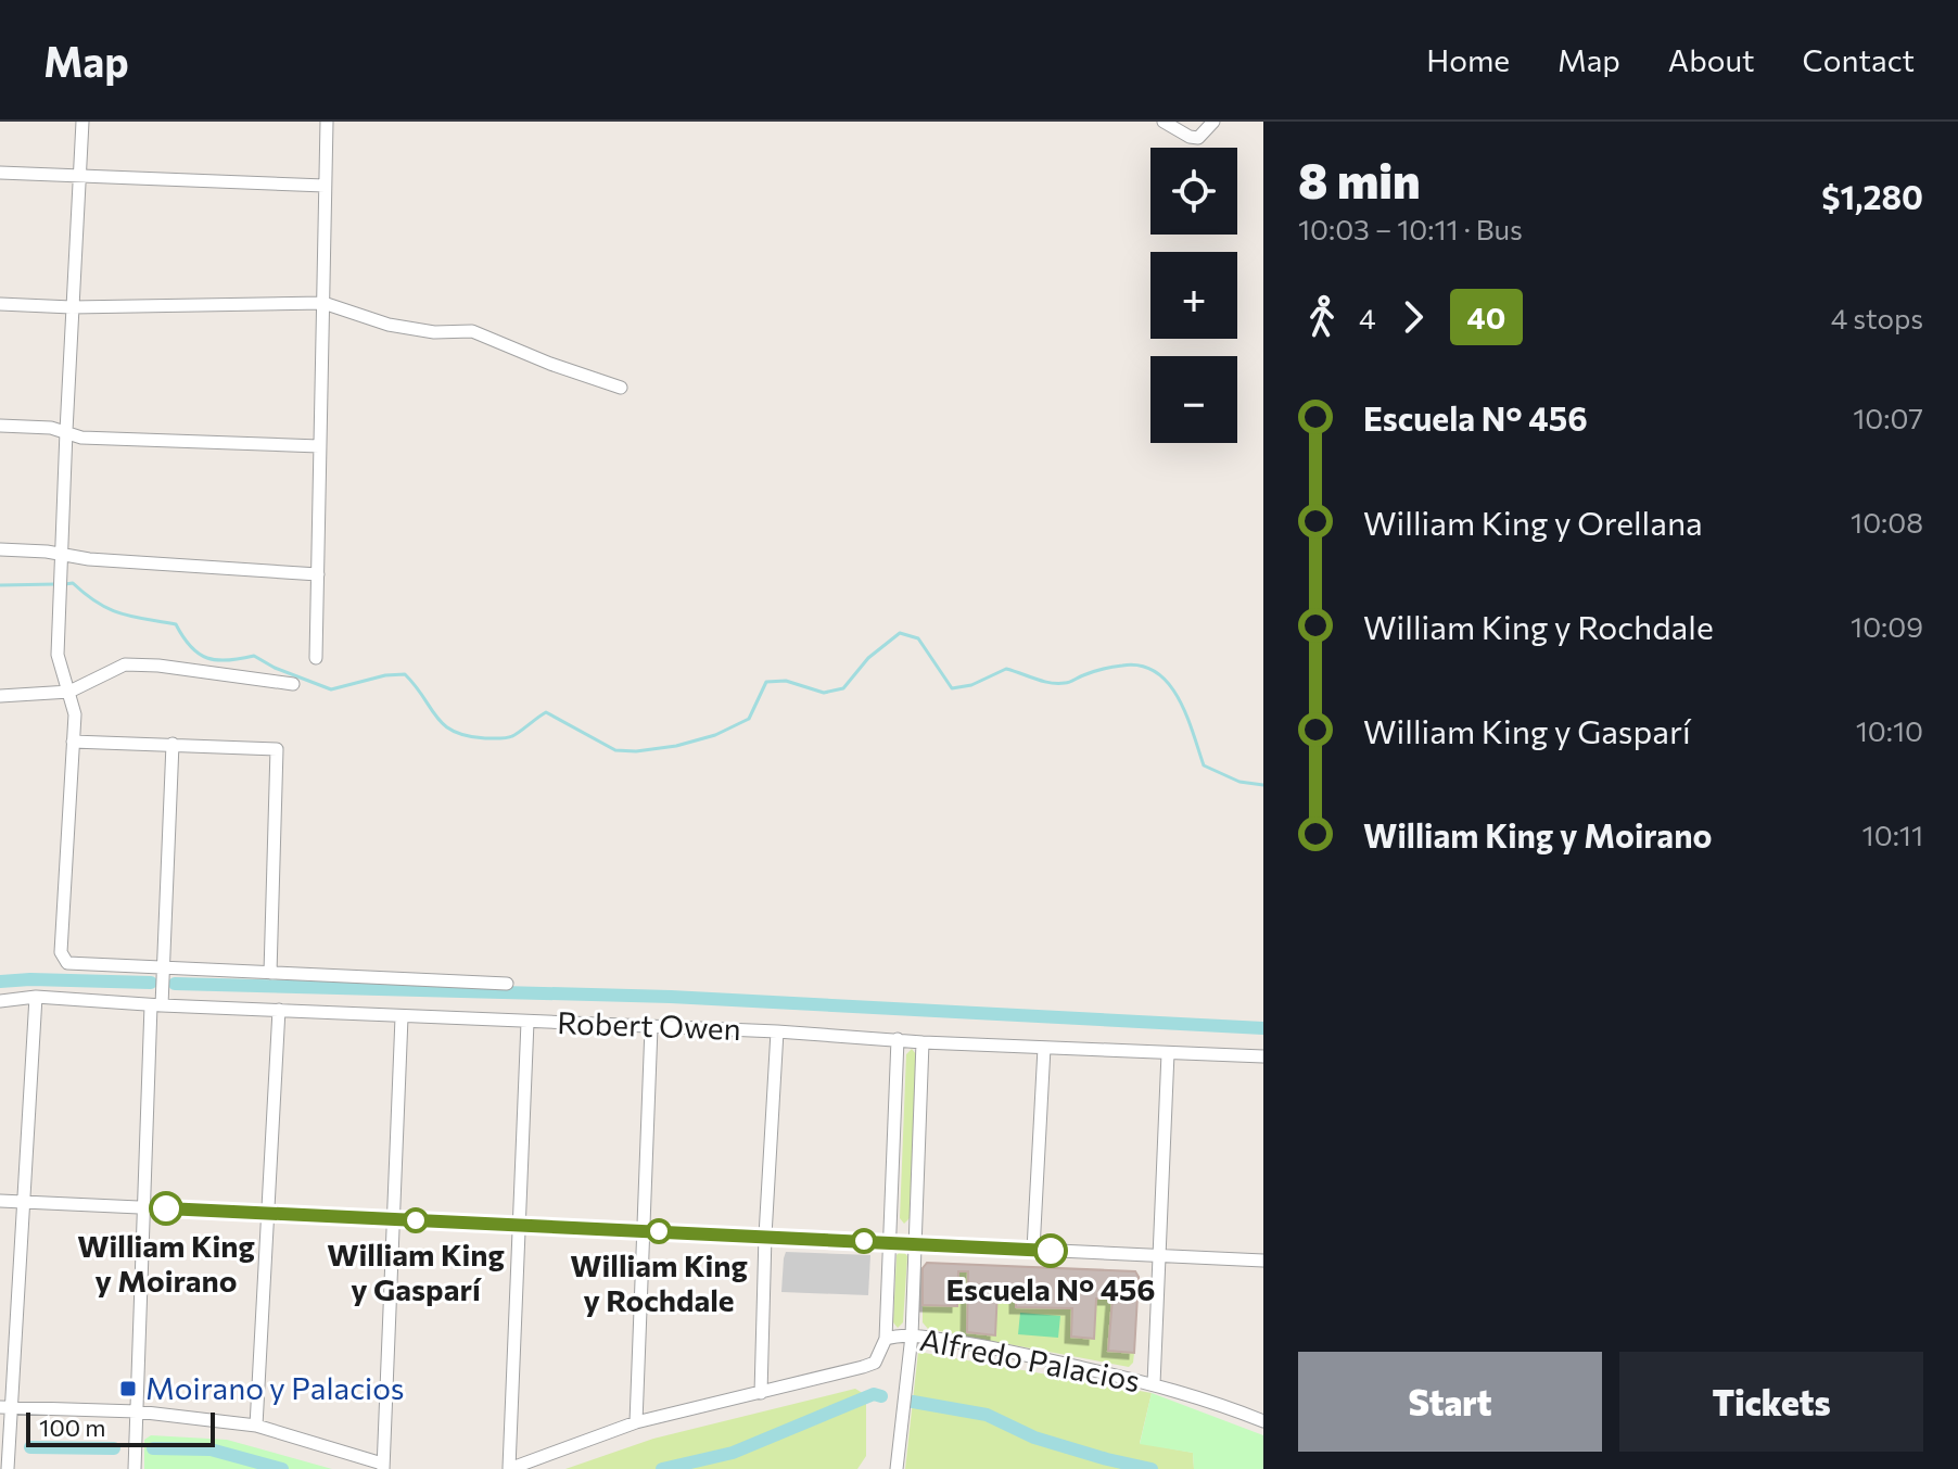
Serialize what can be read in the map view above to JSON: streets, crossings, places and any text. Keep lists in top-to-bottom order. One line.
{"streets":{"street":["Robert Owen","Alfredo Palacios"]},"places":{"other":["William King y Moirano","William King y Gasparí","William King y Rochdale","Escuela N° 456"],"transit":["Moirano y Palacios"]},"lines":["bus line 40"],"scale_bar":"100 m","page":{"header":"Map","nav":["Home","Map","About","Contact"],"heading":["8 min","10:03 – 10:11 · Bus","$1,280"],"map_buttons":["+","−"],"legs":["4","40","4 stops"],"list":[{"name":"Escuela N° 456","value":"10:07"},{"name":"William King y Orellana","value":"10:08"},{"name":"William King y Rochdale","value":"10:09"},{"name":"William King y Gasparí","value":"10:10"},{"name":"William King y Moirano","value":"10:11"}],"buttons":["Start","Tickets"],"scale":"100 m"}}
